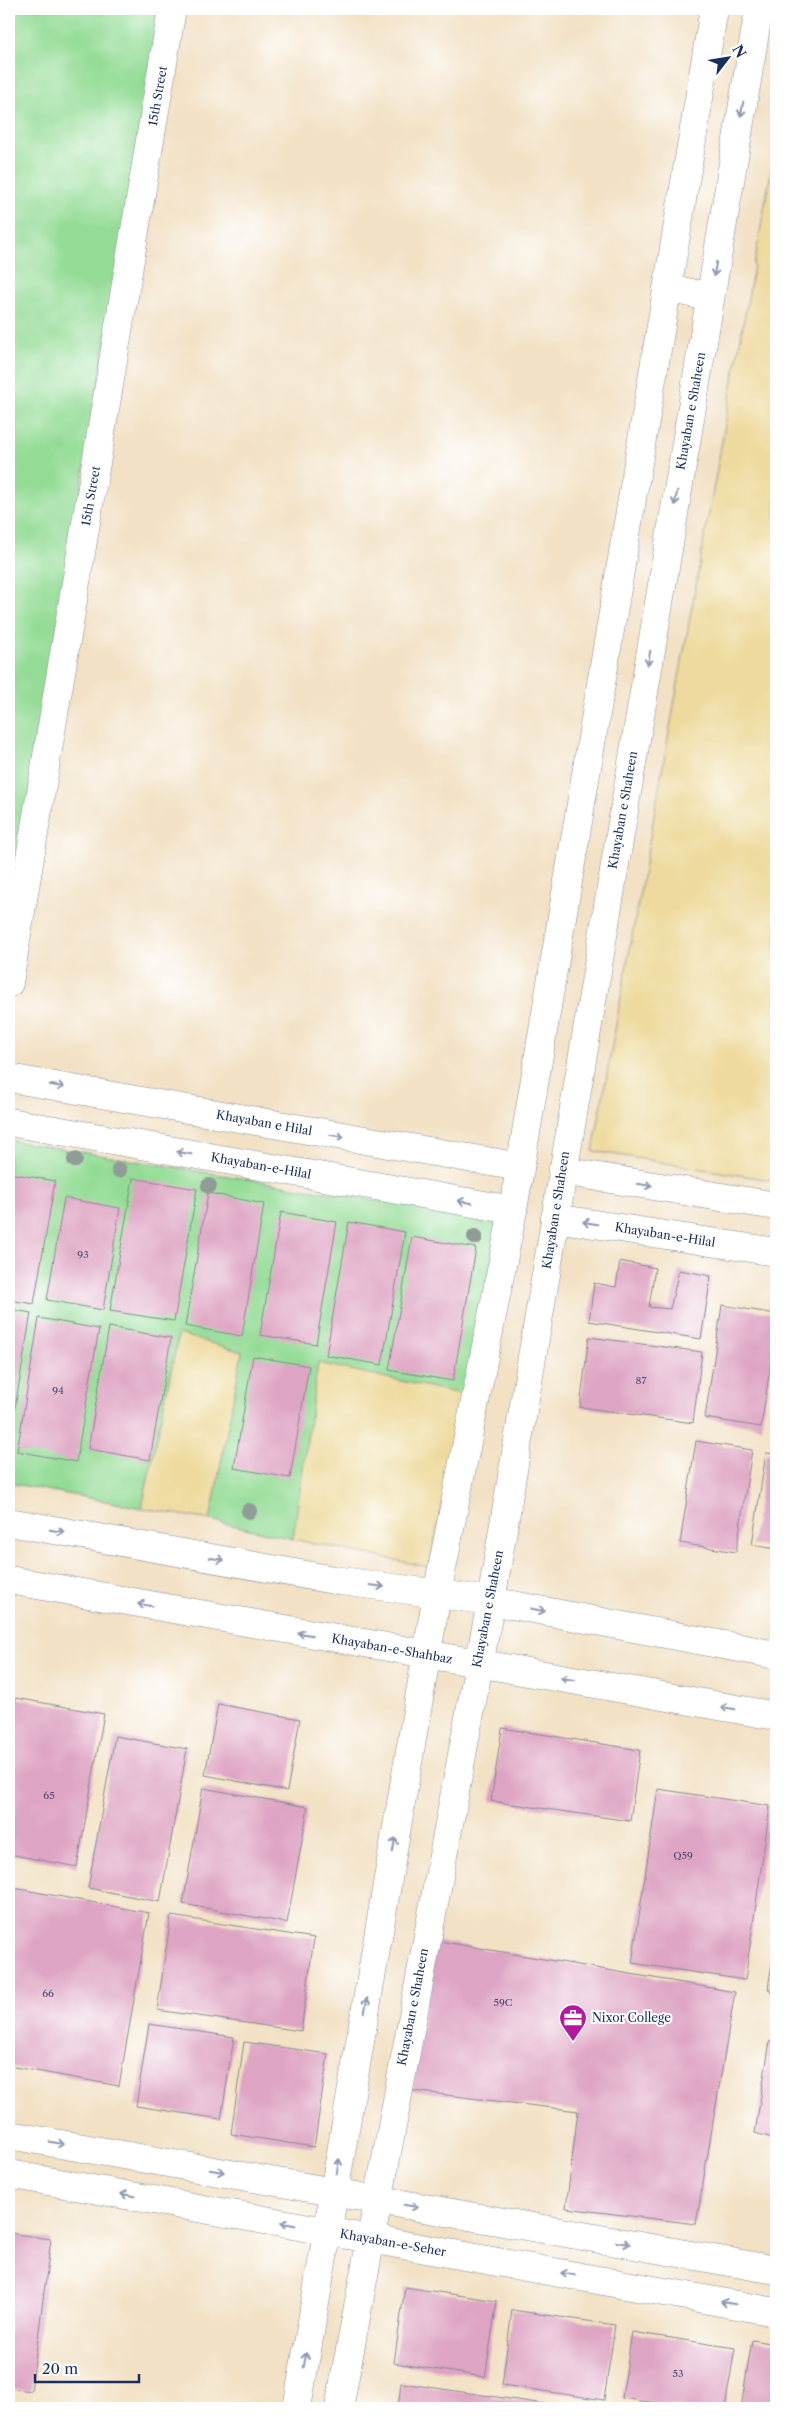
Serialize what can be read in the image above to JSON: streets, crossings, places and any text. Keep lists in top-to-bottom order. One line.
{"streets":{"main road":["15th Street","Khayaban e Shaheen","Khayaban e Hilal","Khayaban-e-Hilal","Khayaban-e-Shahbaz","Khayaban-e-Seher"]},"crossings":[["Khayaban e Shaheen","Khayaban-e-Hilal"],["Khayaban e Shaheen","Khayaban-e-Shahbaz"],["Khayaban e Shaheen","Khayaban-e-Seher"]],"one_way":["Khayaban e Hilal","Khayaban-e-Hilal"],"places":{"office":["Nixor College"]},"house_numbers":["93","87","94","65","Q59","66","59C","53"],"scale_bar":"20 m","north":"top right"}
